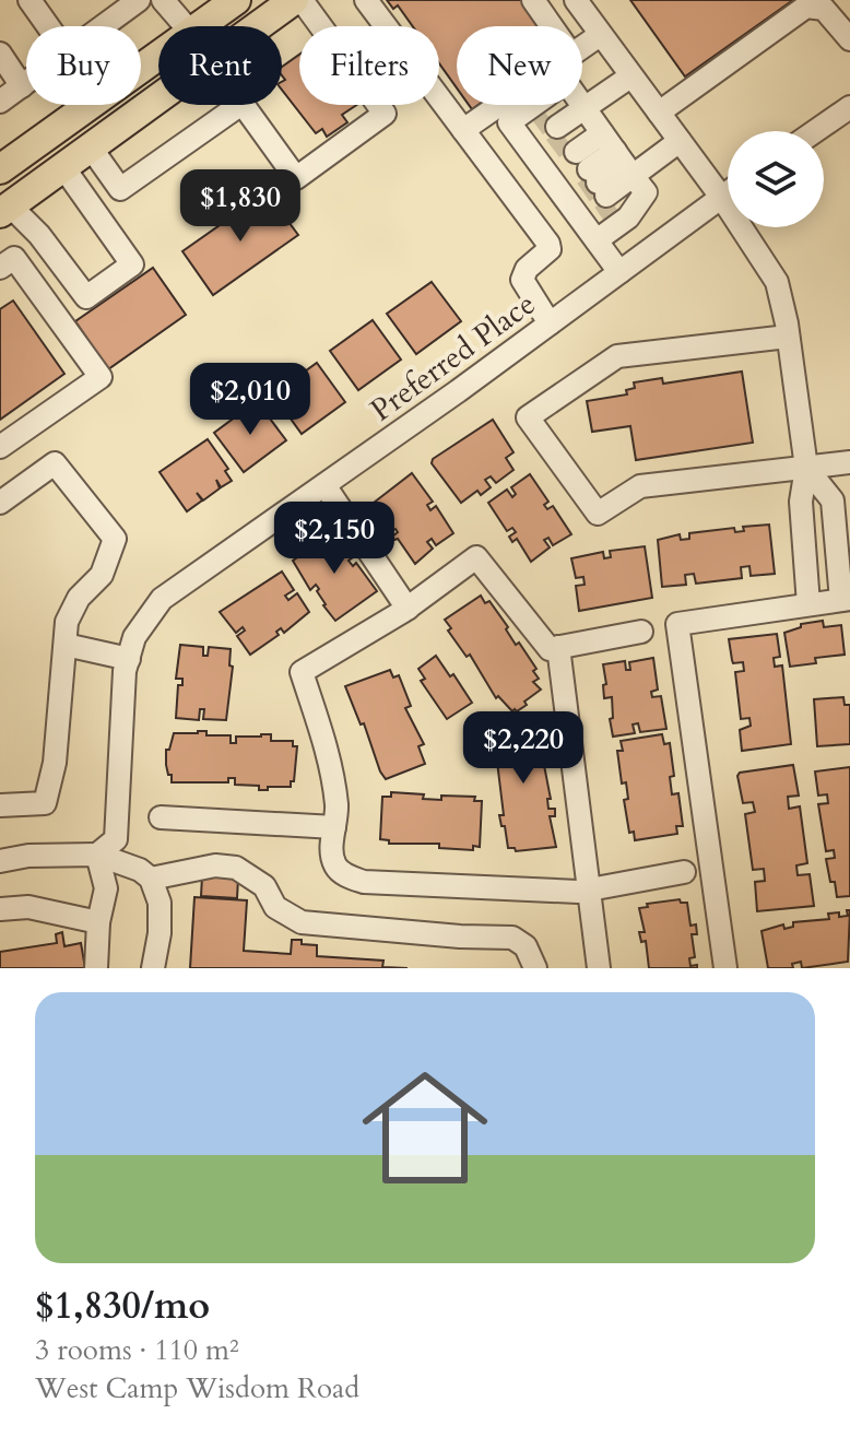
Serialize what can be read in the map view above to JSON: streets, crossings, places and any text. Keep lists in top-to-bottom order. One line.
{"streets":{"street":["Preferred Place"]},"page":{"chip":["Buy","Rent","Filters","New"],"price":["$1,830","$2,010","$2,150","$2,220"],"list":[{"name":"$1,830/mo","note":"3 rooms · 110 m² · West Camp Wisdom Road"}]}}
